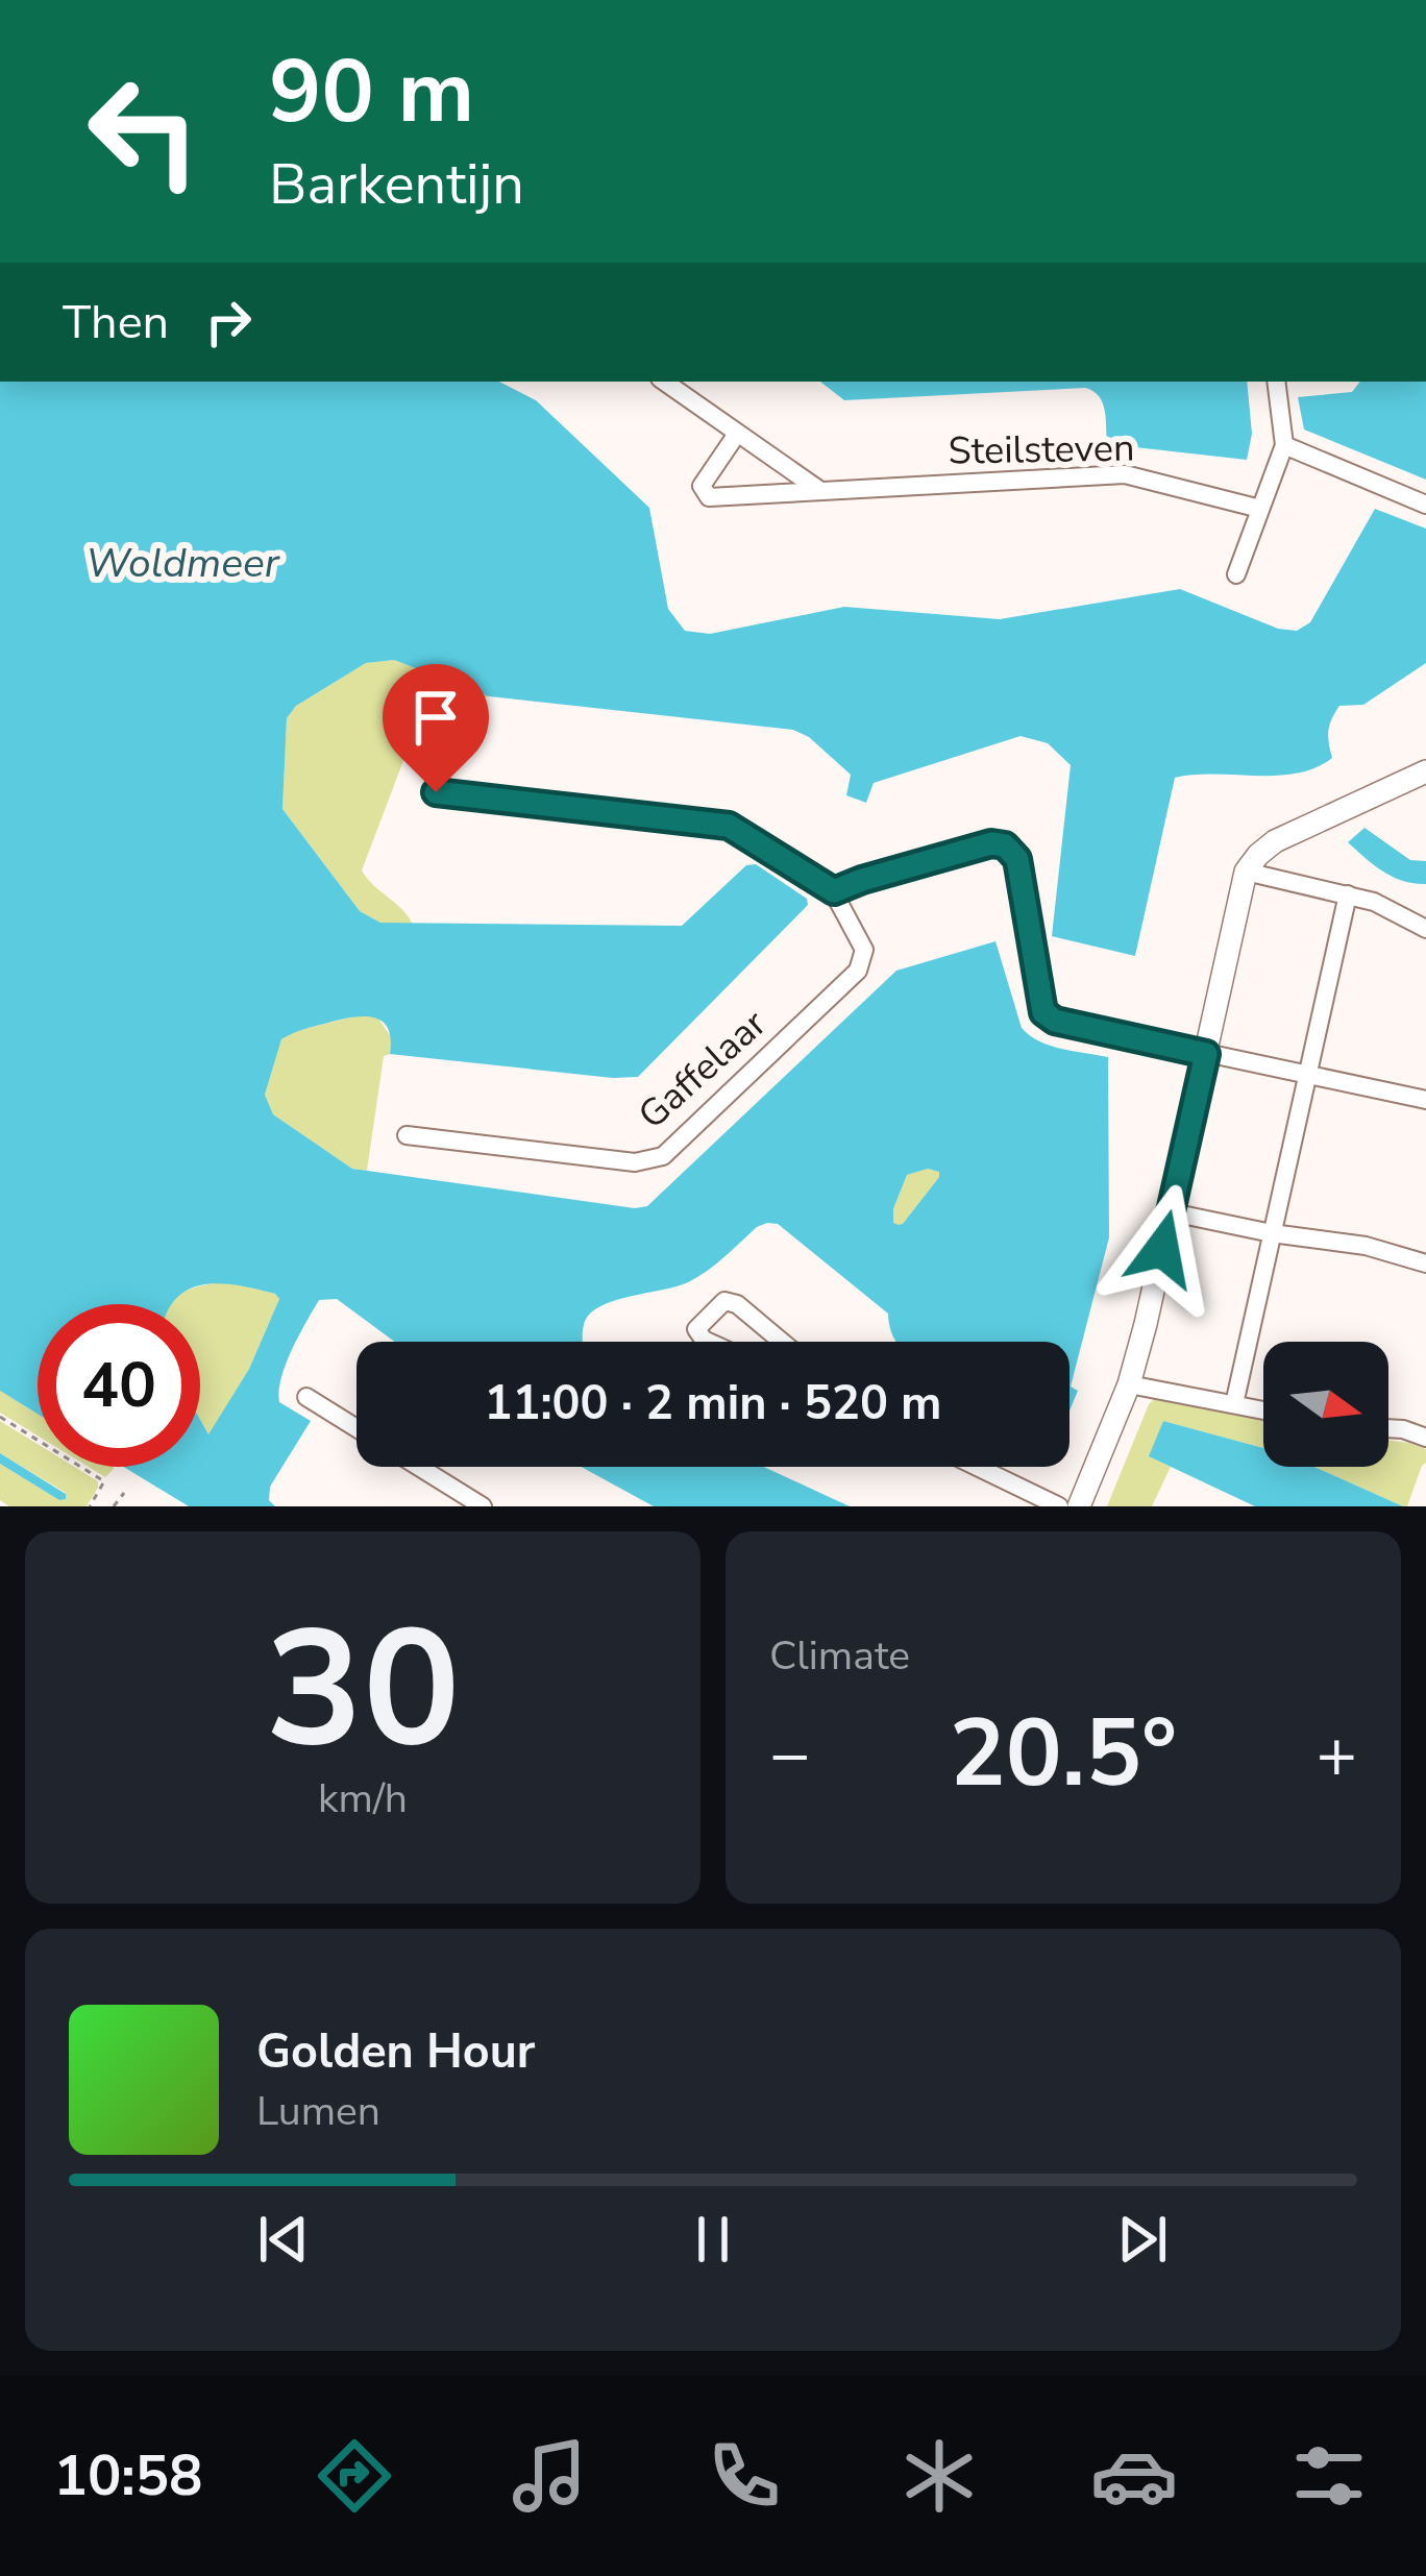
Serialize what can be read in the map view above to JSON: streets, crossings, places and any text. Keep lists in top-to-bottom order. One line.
{"streets":{"street":["Steilsteven","Gaffelaar"]},"water":["Woldmeer"],"north":"right","page":{"turn":["90 m","Barkentijn"],"then":"Then","limit":"40","trip":"11:00 · 2 min · 520 m","tile":[["30","km/h"],"Climate"],"heat":["−","20.5°","+"],"song":["Golden Hour","Lumen"],"tabs":"10:58"}}
